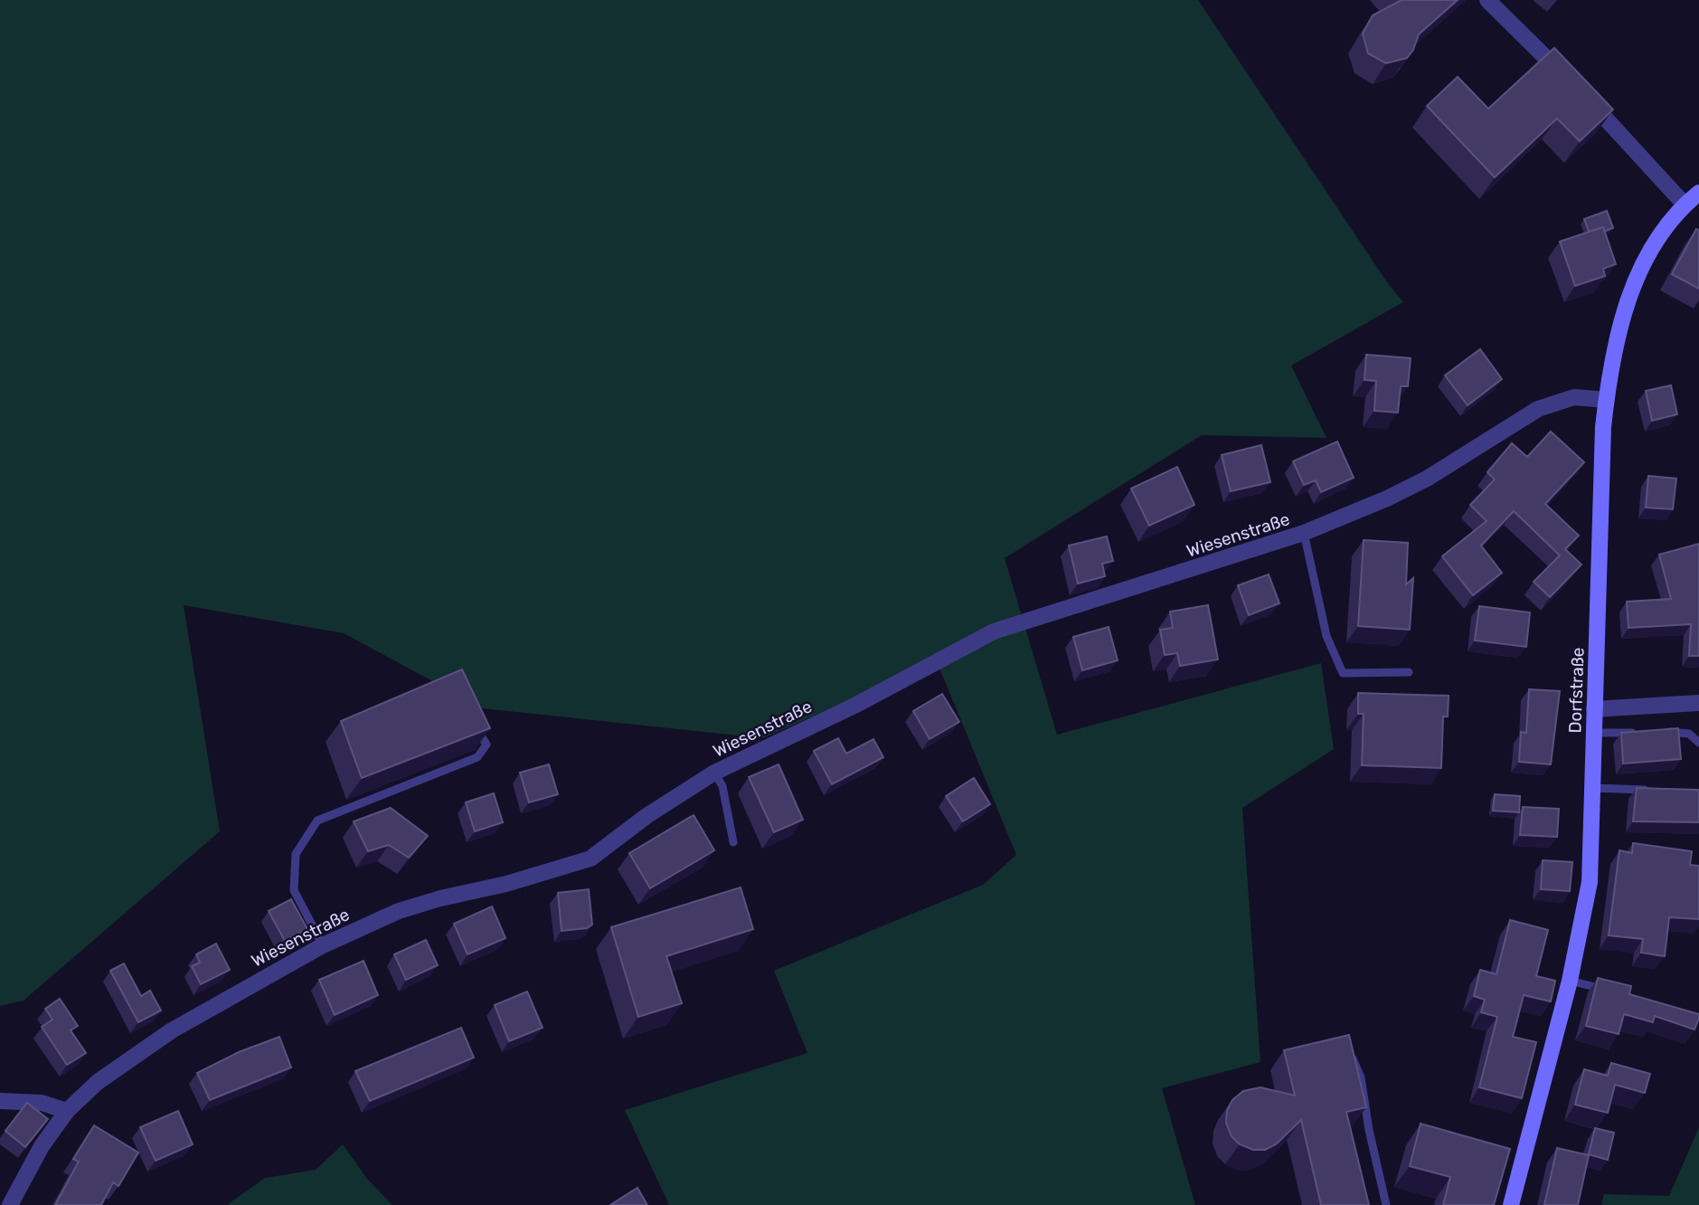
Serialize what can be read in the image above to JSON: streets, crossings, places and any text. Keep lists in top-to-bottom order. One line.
{"streets":{"street":["Wiesenstraße","Dorfstraße"]},"crossings":[["Wiesenstraße","Dorfstraße"]]}
